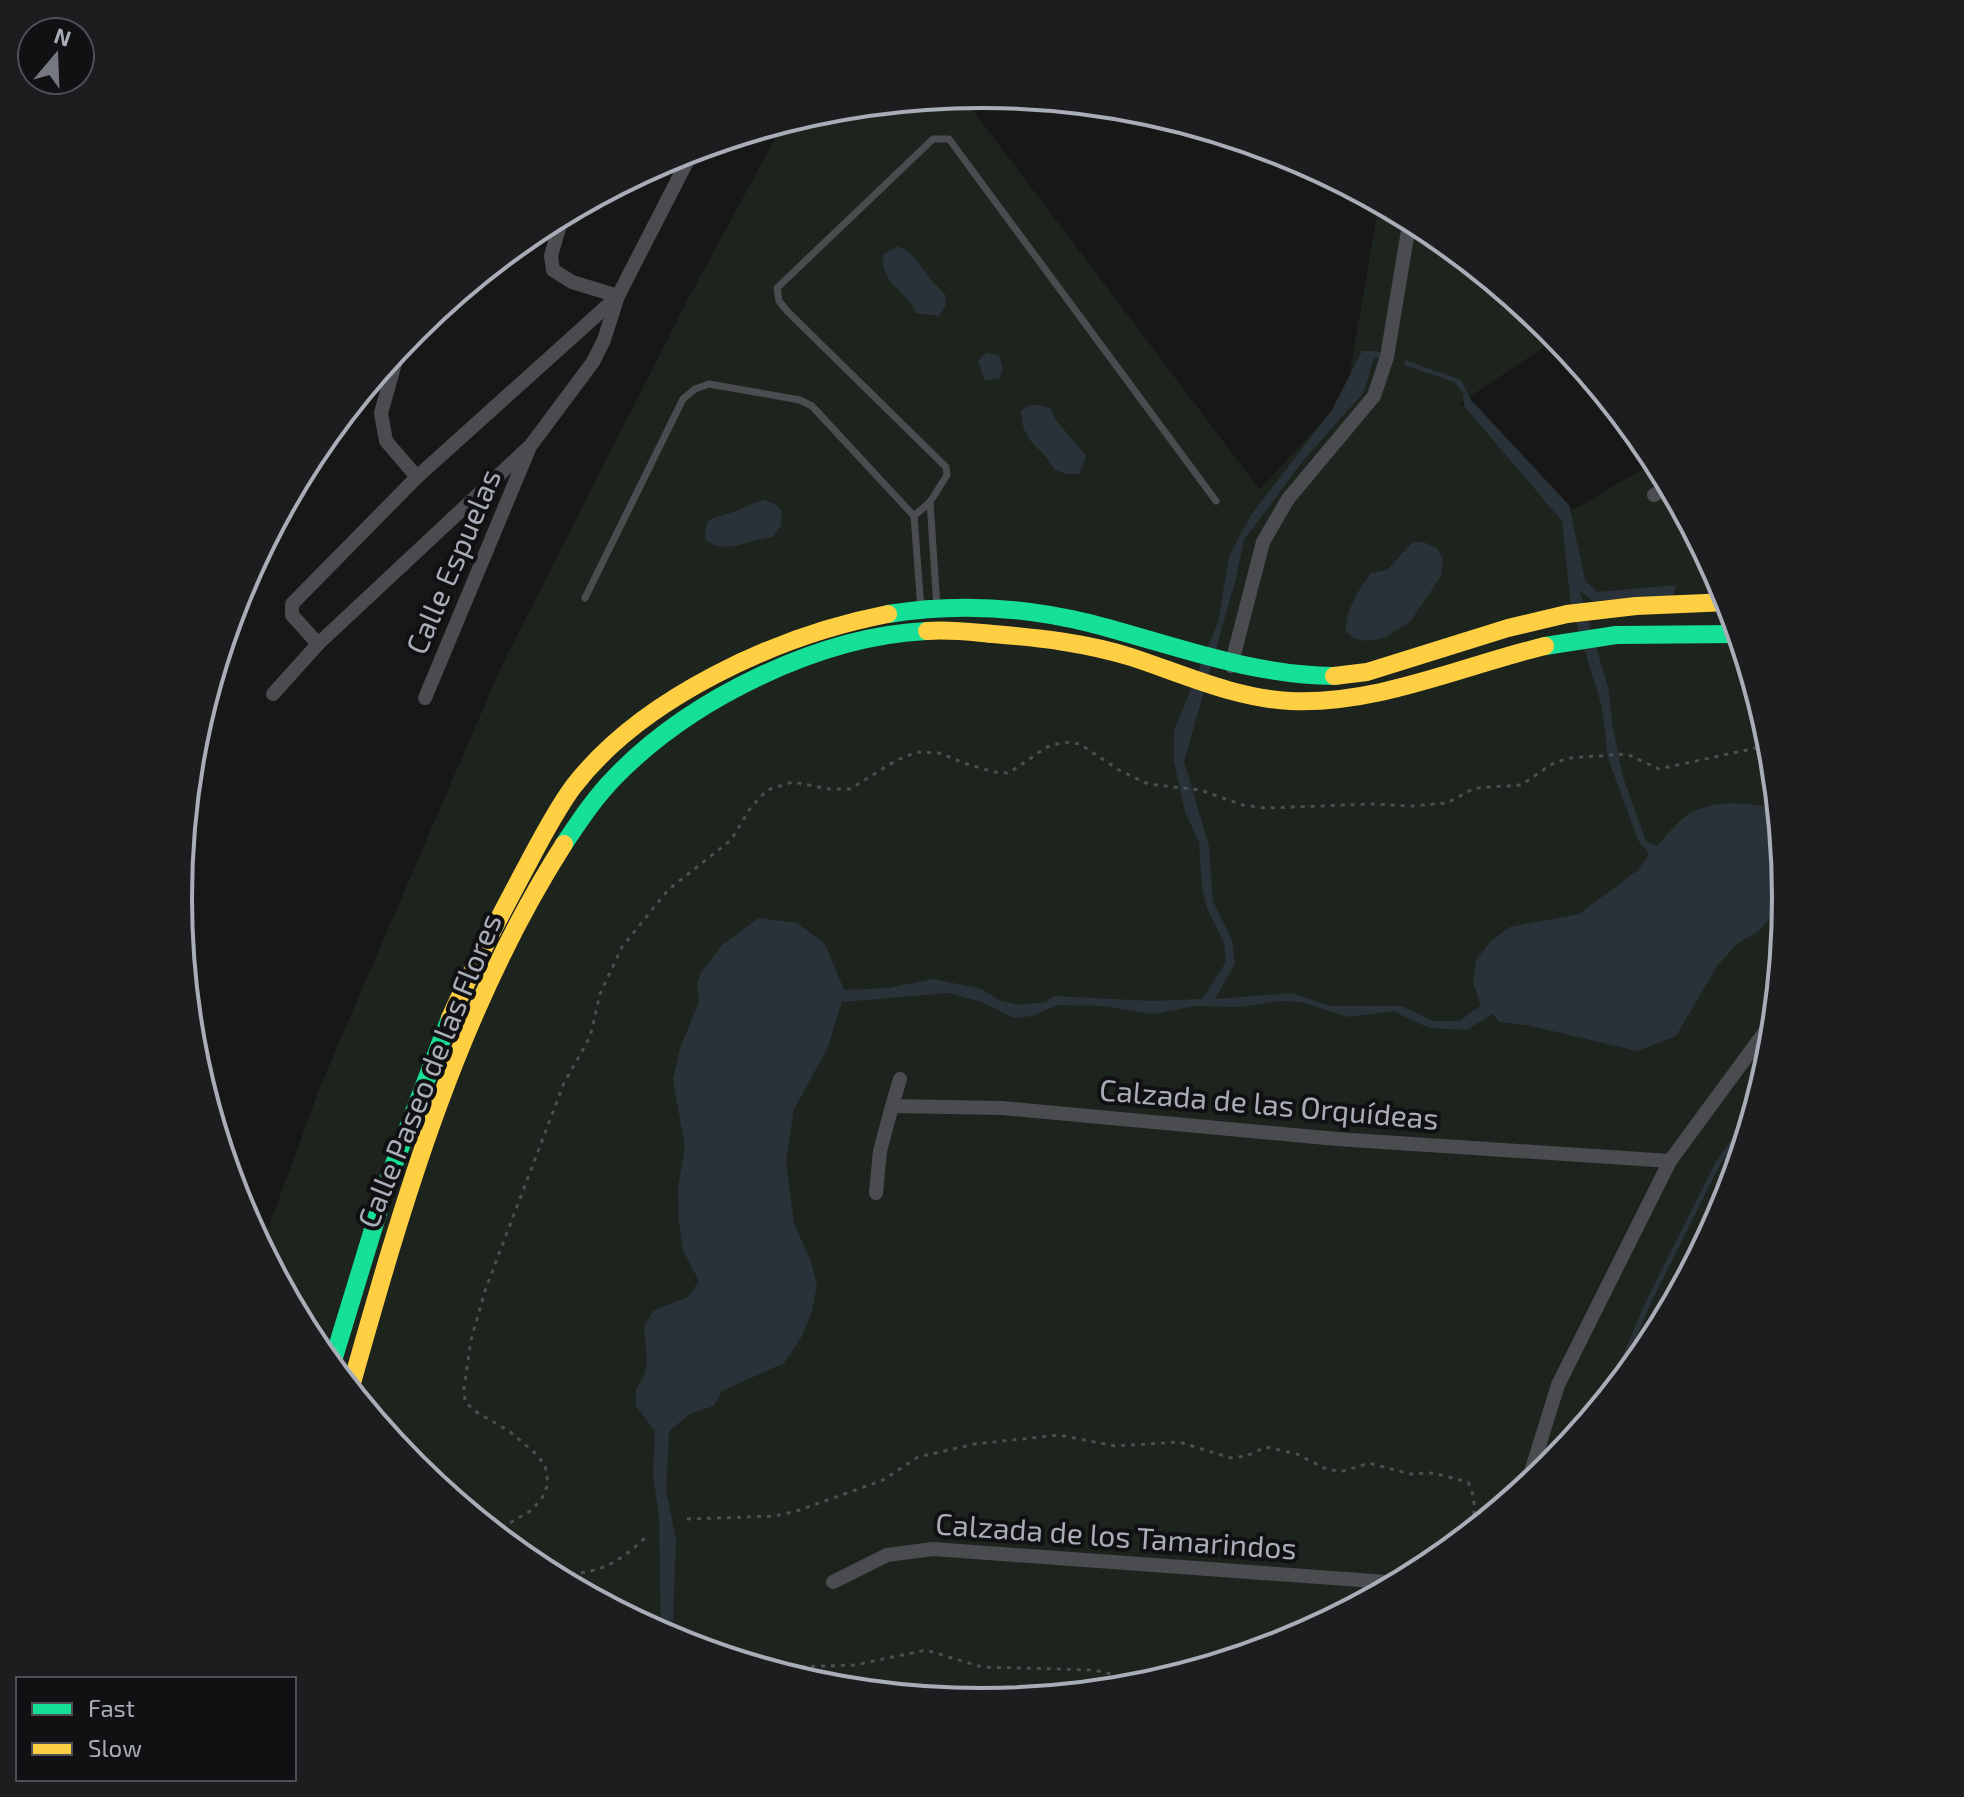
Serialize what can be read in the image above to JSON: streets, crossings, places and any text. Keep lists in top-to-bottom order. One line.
{"streets":{"street":["Calle Espuelas","Calle Paseo de las Flores","Calzada de las Orquídeas","Calzada de los Tamarindos"]},"legend":["Fast","Slow"],"north":"top"}
